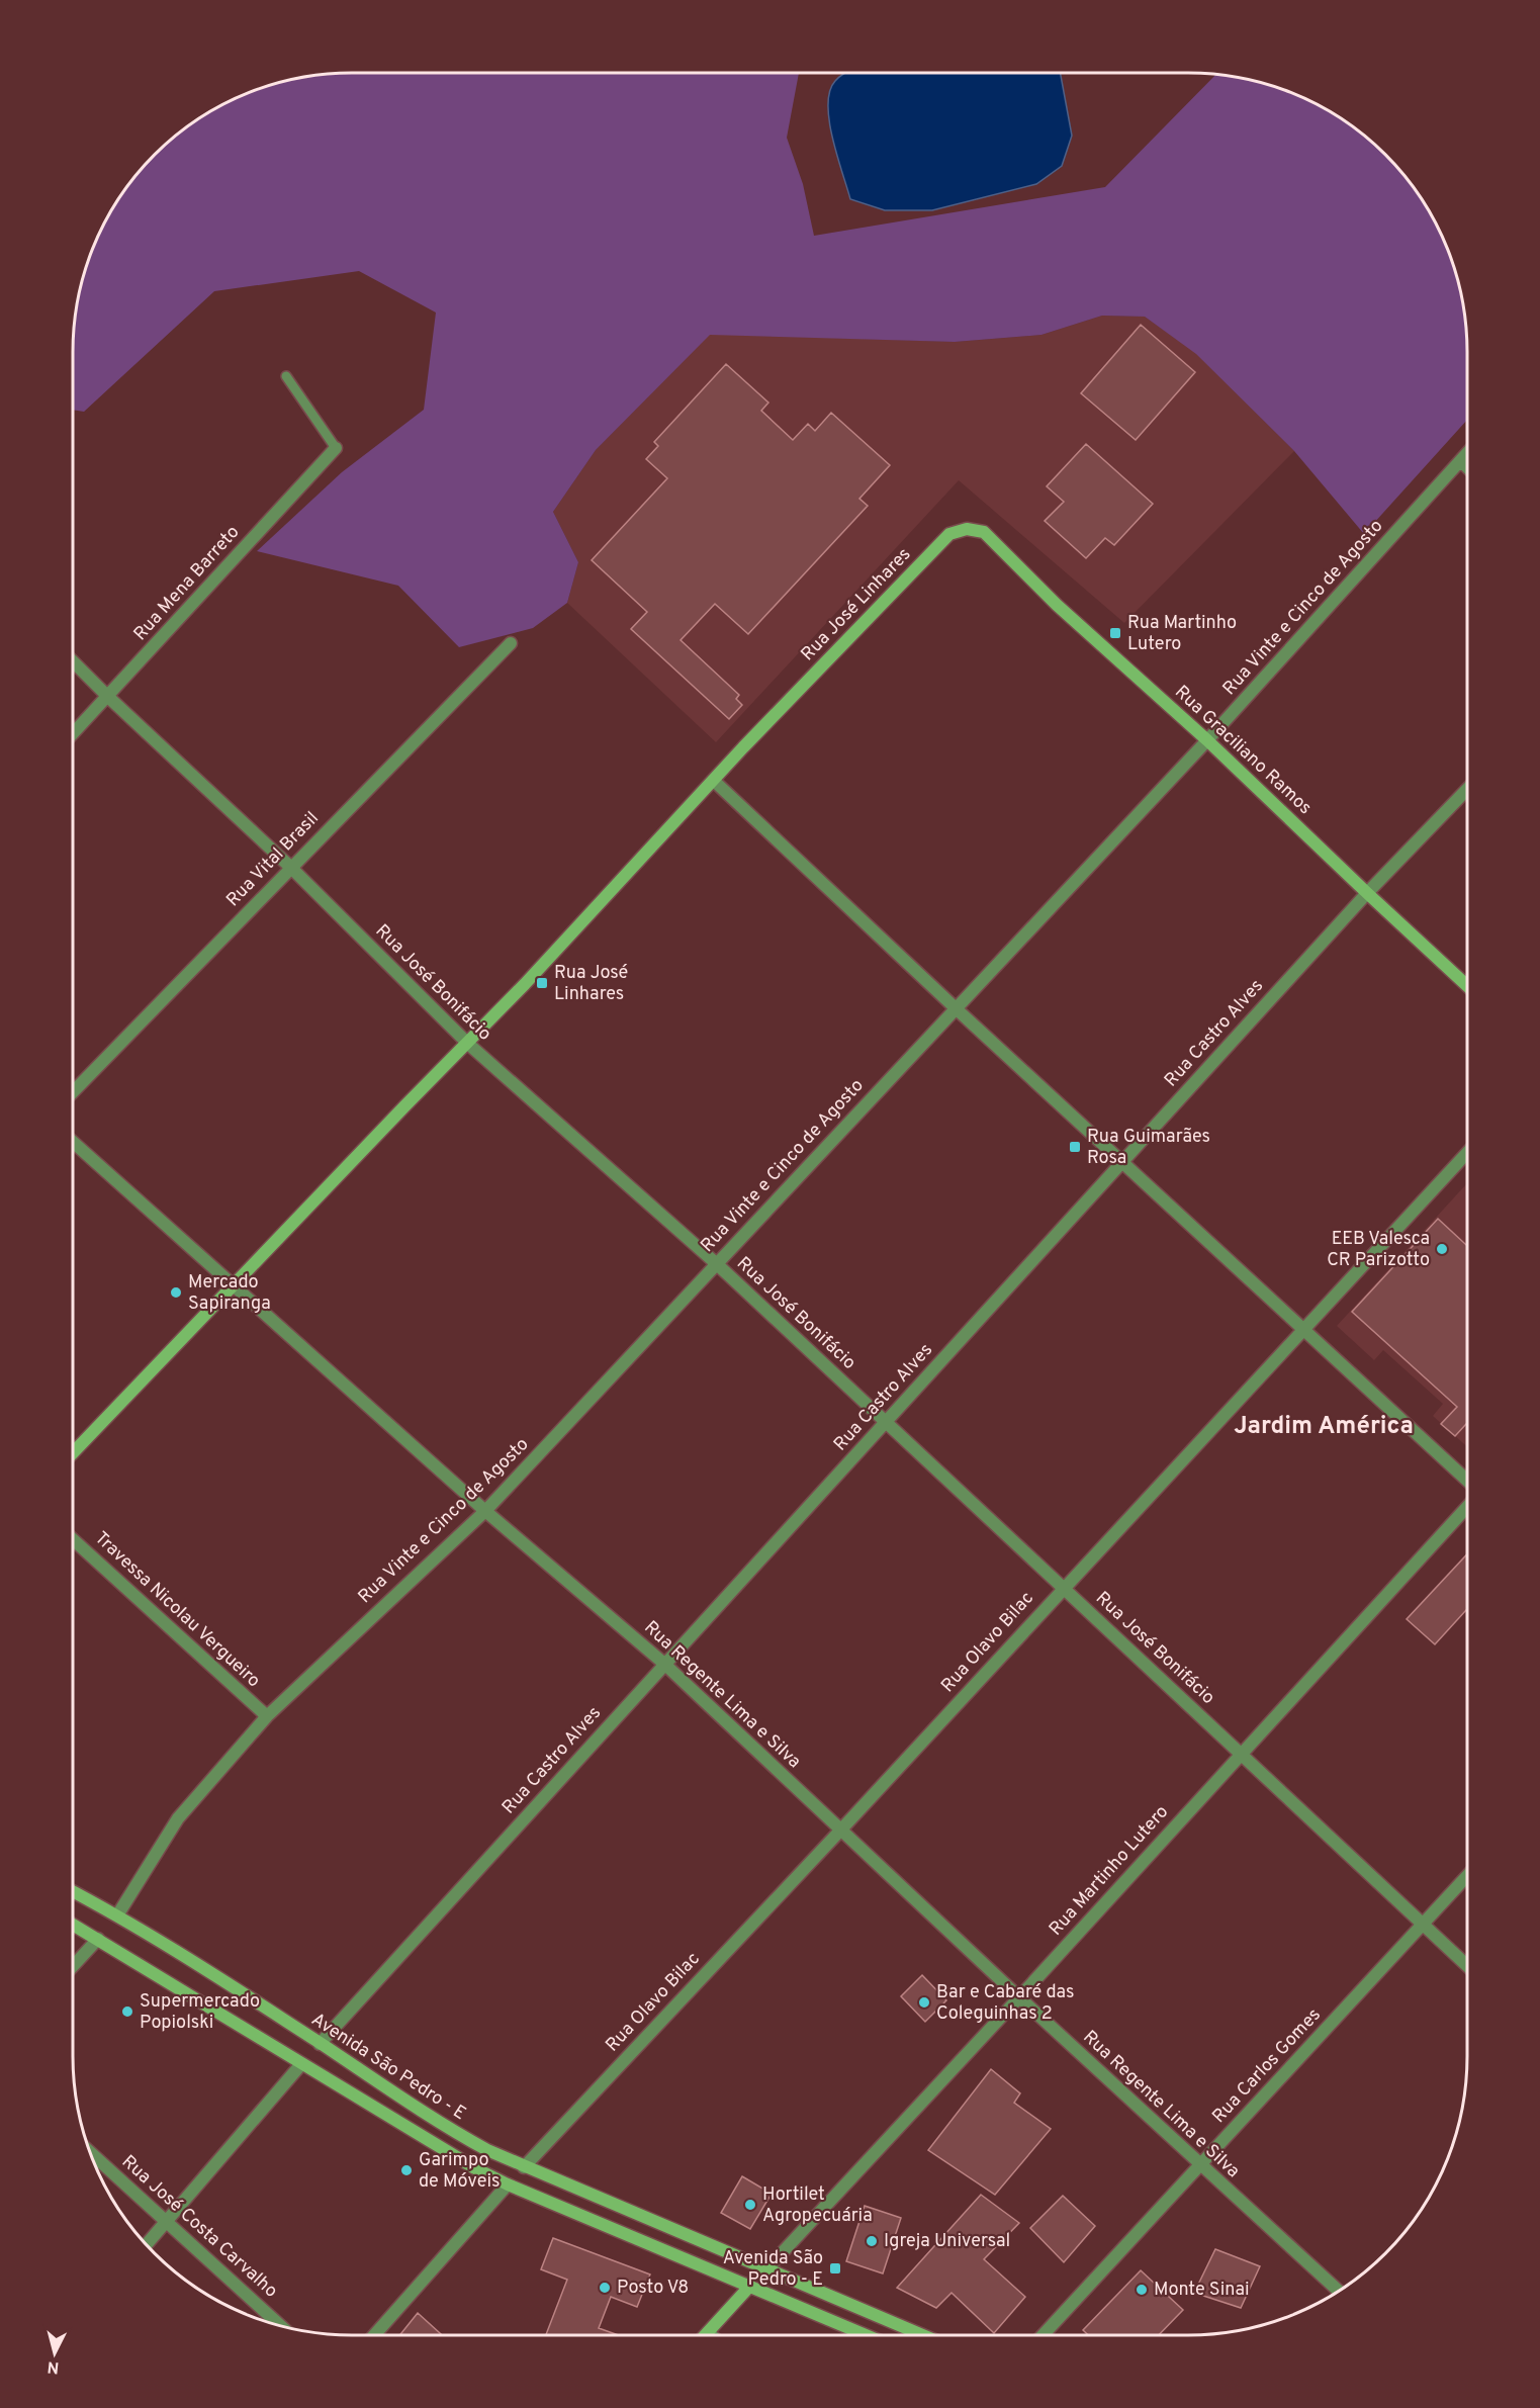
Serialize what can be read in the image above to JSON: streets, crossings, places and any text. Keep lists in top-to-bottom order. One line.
{"streets":{"street":["Rua Mena Barreto","Rua José Linhares","Rua Vinte e Cinco de Agosto","Rua Graciliano Ramos","Rua Vital Brasil","Rua José Bonifácio","Rua Castro Alves","Travessa Nicolau Vergueiro","Rua Olavo Bilac","Rua Regente Lima e Silva","Rua Martinho Lutero","Rua Carlos Gomes","Avenida São Pedro - E","Rua José Costa Carvalho"]},"crossings":[["Rua Mena Barreto","Rua José Bonifácio"],["Rua José Linhares","Rua Graciliano Ramos"],["Rua José Linhares","Rua José Bonifácio"],["Rua José Linhares","Rua Regente Lima e Silva"],["Rua Vinte e Cinco de Agosto","Rua Graciliano Ramos"],["Rua Vinte e Cinco de Agosto","Rua José Bonifácio"],["Rua Vinte e Cinco de Agosto","Travessa Nicolau Vergueiro"],["Rua Vinte e Cinco de Agosto","Rua Regente Lima e Silva"],["Rua Vinte e Cinco de Agosto","Avenida São Pedro - E"],["Rua Graciliano Ramos","Rua Castro Alves"],["Rua Vital Brasil","Rua José Bonifácio"],["Rua José Bonifácio","Rua Castro Alves"],["Rua José Bonifácio","Rua Olavo Bilac"],["Rua José Bonifácio","Rua Martinho Lutero"],["Rua José Bonifácio","Rua Carlos Gomes"],["Rua Castro Alves","Rua Regente Lima e Silva"],["Rua Castro Alves","Avenida São Pedro - E"],["Rua Olavo Bilac","Rua Regente Lima e Silva"],["Rua Olavo Bilac","Avenida São Pedro - E"],["Rua Regente Lima e Silva","Rua Martinho Lutero"],["Rua Regente Lima e Silva","Rua Carlos Gomes"],["Rua Martinho Lutero","Avenida São Pedro - E"]],"districts":["Jardim América"],"places":{"transit":["Rua Martinho Lutero","Rua José Linhares","Rua Guimarães Rosa","Avenida São Pedro - E"],"other":["EEB Valesca CR Parizotto","Mercado Sapiranga","Bar e Cabaré das Coleguinhas 2","Supermercado Popiolski","Garimpo de Móveis","Hortilet Agropecuária","Igreja Universal","Posto V8","Monte Sinai"]},"north":"bottom"}
